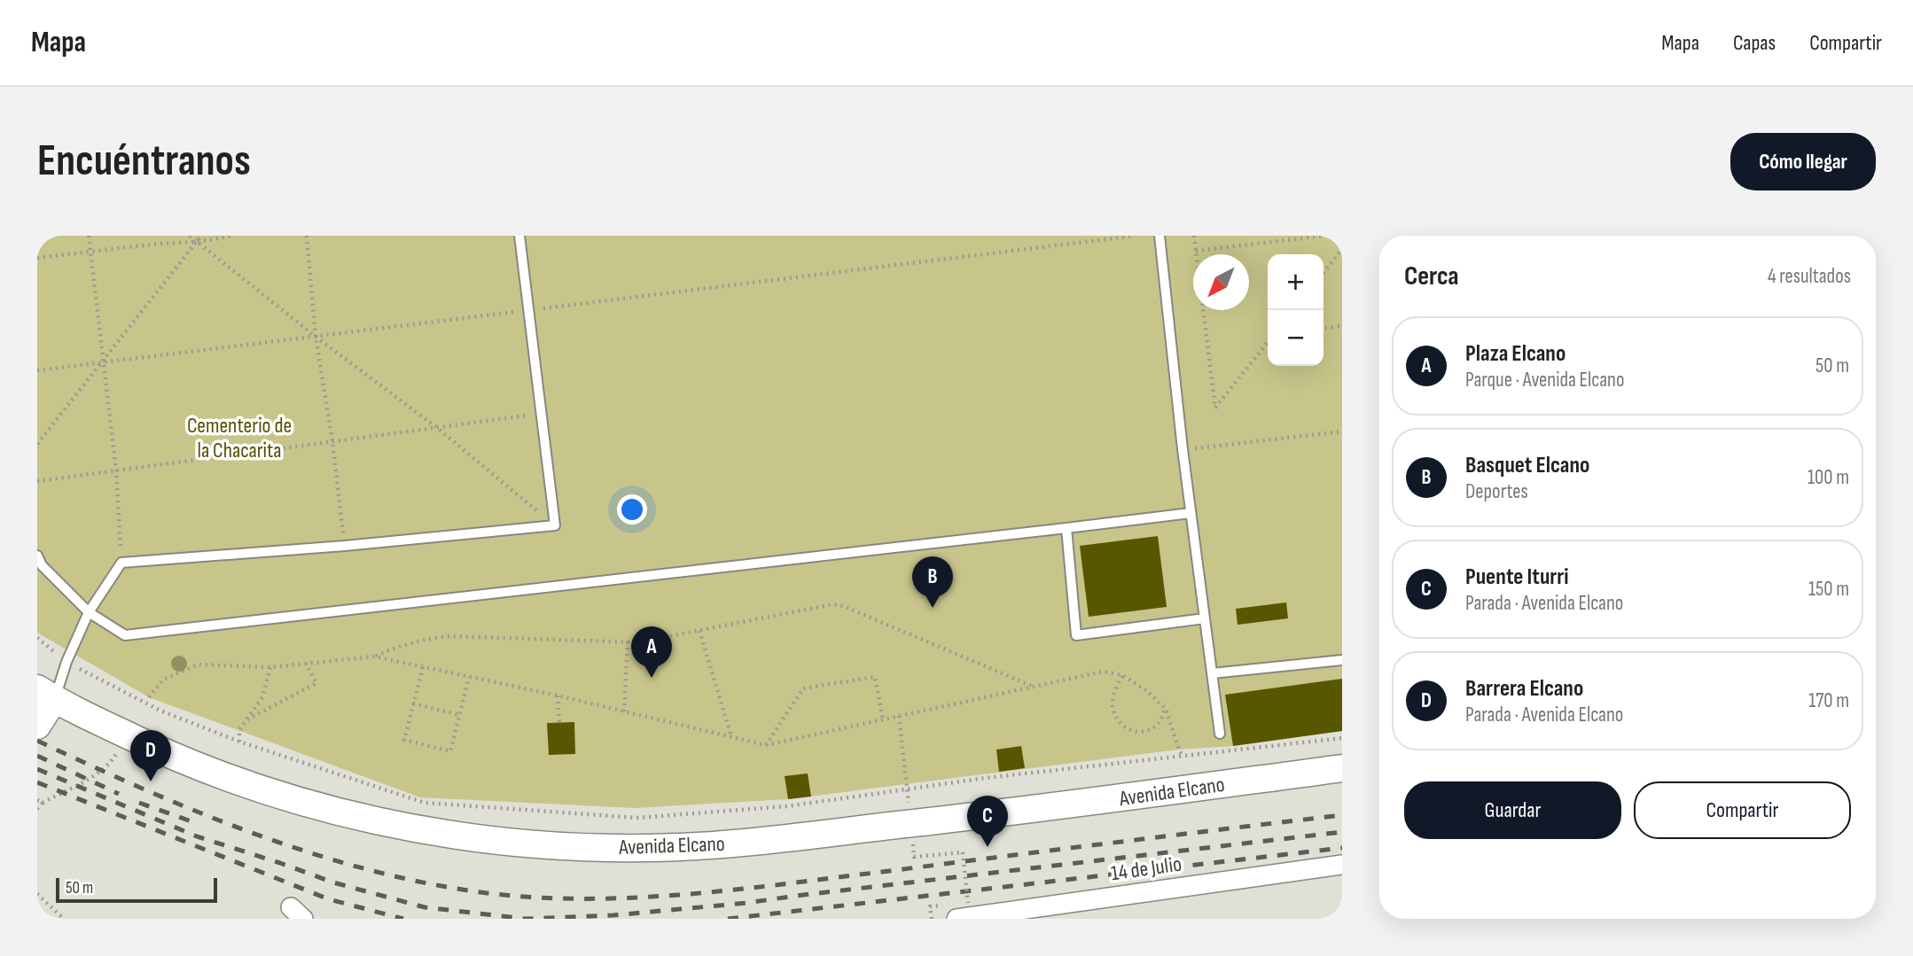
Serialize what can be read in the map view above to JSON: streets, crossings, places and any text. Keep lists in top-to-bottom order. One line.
{"streets":{"main road":["Avenida Elcano"],"street":["14 de Julio"]},"parks":["Cementerio de la Chacarita"],"scale_bar":"50 m","north":"bottom left","page":{"header":"Mapa","nav":["Mapa","Capas","Compartir"],"buttons":["Cómo llegar",["Guardar","Compartir"]],"title":"Encuéntranos","heading":["Cerca","4 resultados"],"map_buttons":["+","−"],"list":[{"mark":"A","name":"Plaza Elcano","note":"Parque · Avenida Elcano","value":"50 m"},{"mark":"B","name":"Basquet Elcano","note":"Deportes","value":"100 m"},{"mark":"C","name":"Puente Iturri","note":"Parada · Avenida Elcano","value":"150 m"},{"mark":"D","name":"Barrera Elcano","note":"Parada · Avenida Elcano","value":"170 m"}],"pins":["B","A","D","C"],"scale":"50 m"}}
